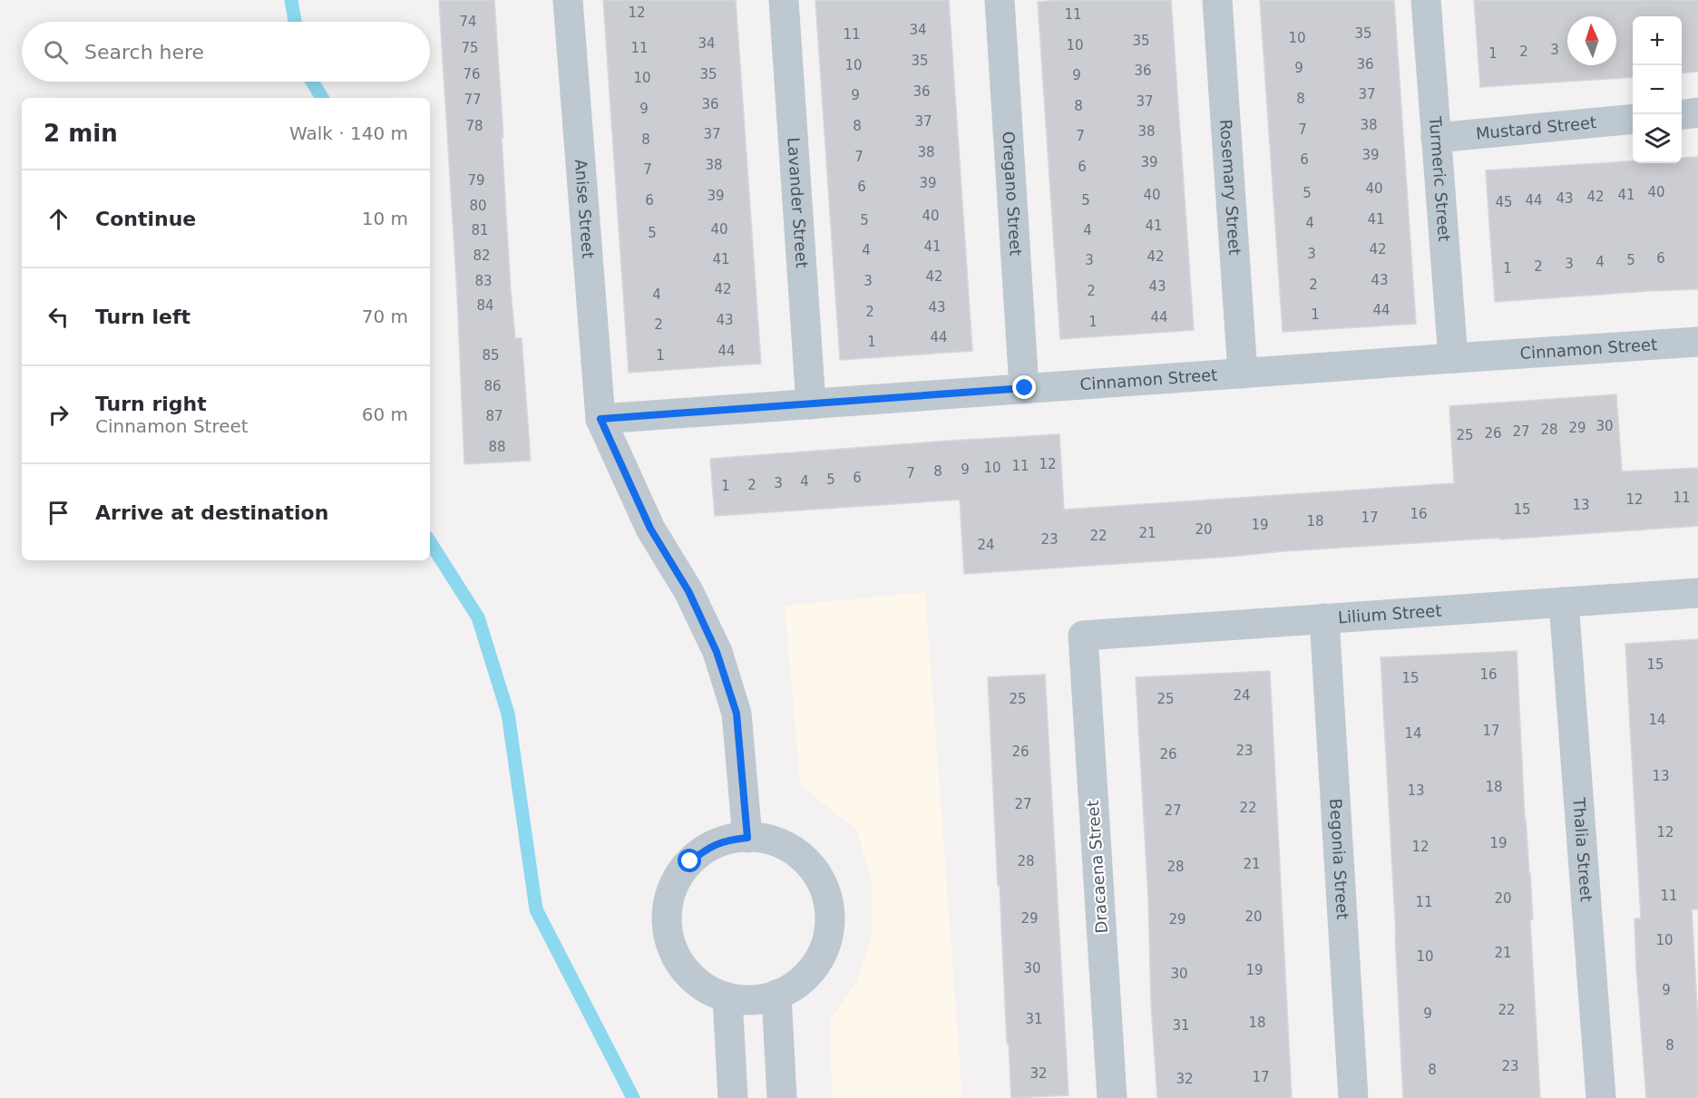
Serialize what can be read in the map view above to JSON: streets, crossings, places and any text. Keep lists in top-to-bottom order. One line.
{"streets":{"street":["Mustard Street","Turmeric Street","Rosemary Street","Oregano Street","Lavander Street","Anise Street","Cinnamon Street","Lilium Street","Thalia Street","Begonia Street","Dracaena Street"]},"crossings":[["Mustard Street","Turmeric Street"],["Turmeric Street","Cinnamon Street"],["Rosemary Street","Cinnamon Street"],["Oregano Street","Cinnamon Street"],["Lavander Street","Cinnamon Street"],["Anise Street","Cinnamon Street"],["Lilium Street","Thalia Street"],["Lilium Street","Begonia Street"],["Lilium Street","Dracaena Street"]],"house_numbers":["12","11","74","34","35","11","10","35","34","10","75","11","3","2","1","35","36","10","9","36","76","35","9","10","36","37","9","8","77","37","36","8","9","37","38","78","8","7","38","37","7","8","38","39","7","6","39","38","6","7","79","39","6","40","40","5","40","41","39","42","43","6","5","44","45","80","40","41","5","4","41","40","81","4","5","41","42","4","3","82","42","6","41","3","5","4","3","2","1","42","43","83","3","2","43","42","2","4","84","43","44","2","1","44","43","1","2","44","1","44","85","1","86","87","30","29","28","27","26","25","88","12","11","10","9","8","7","6","5","4","3","2","1","11","12","13","15","16","17","18","19","20","21","22","23","24","15","16","15","24","25","25","14","17","14","23","26","26","13","18","13","27","22","27","12","19","12","28","21","28","11","20","11","20","29","29","10","21","10","30","19","30","9","22","9","31","18","31","8","23","8","32","17","32"],"north":"top","page":{"map_buttons":["+","−"],"search":"Search here","heading":["2 min","Walk · 140 m"],"list":[["Continue","10 m"],["Turn left","70 m"],["Turn right","Cinnamon Street","60 m"],"Arrive at destination"]}}
